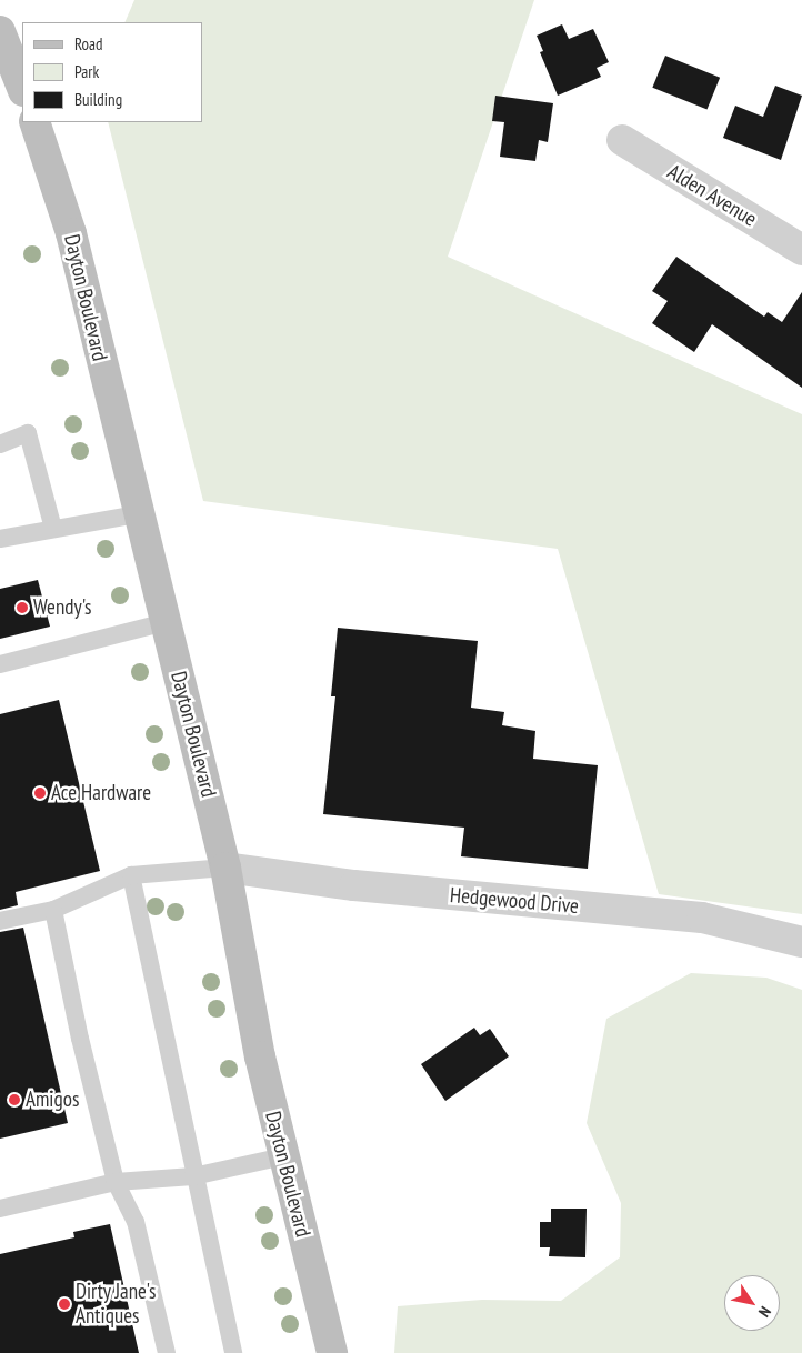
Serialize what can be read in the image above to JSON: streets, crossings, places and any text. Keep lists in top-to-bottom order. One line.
{"streets":{"main road":["Dayton Boulevard"],"street":["Alden Avenue","Hedgewood Drive"]},"crossings":[["Dayton Boulevard","Hedgewood Drive"]],"places":["Wendy's","Ace Hardware","Amigos","Dirty Jane's Antiques"],"legend":["Road","Park","Building"],"north":"bottom right"}
